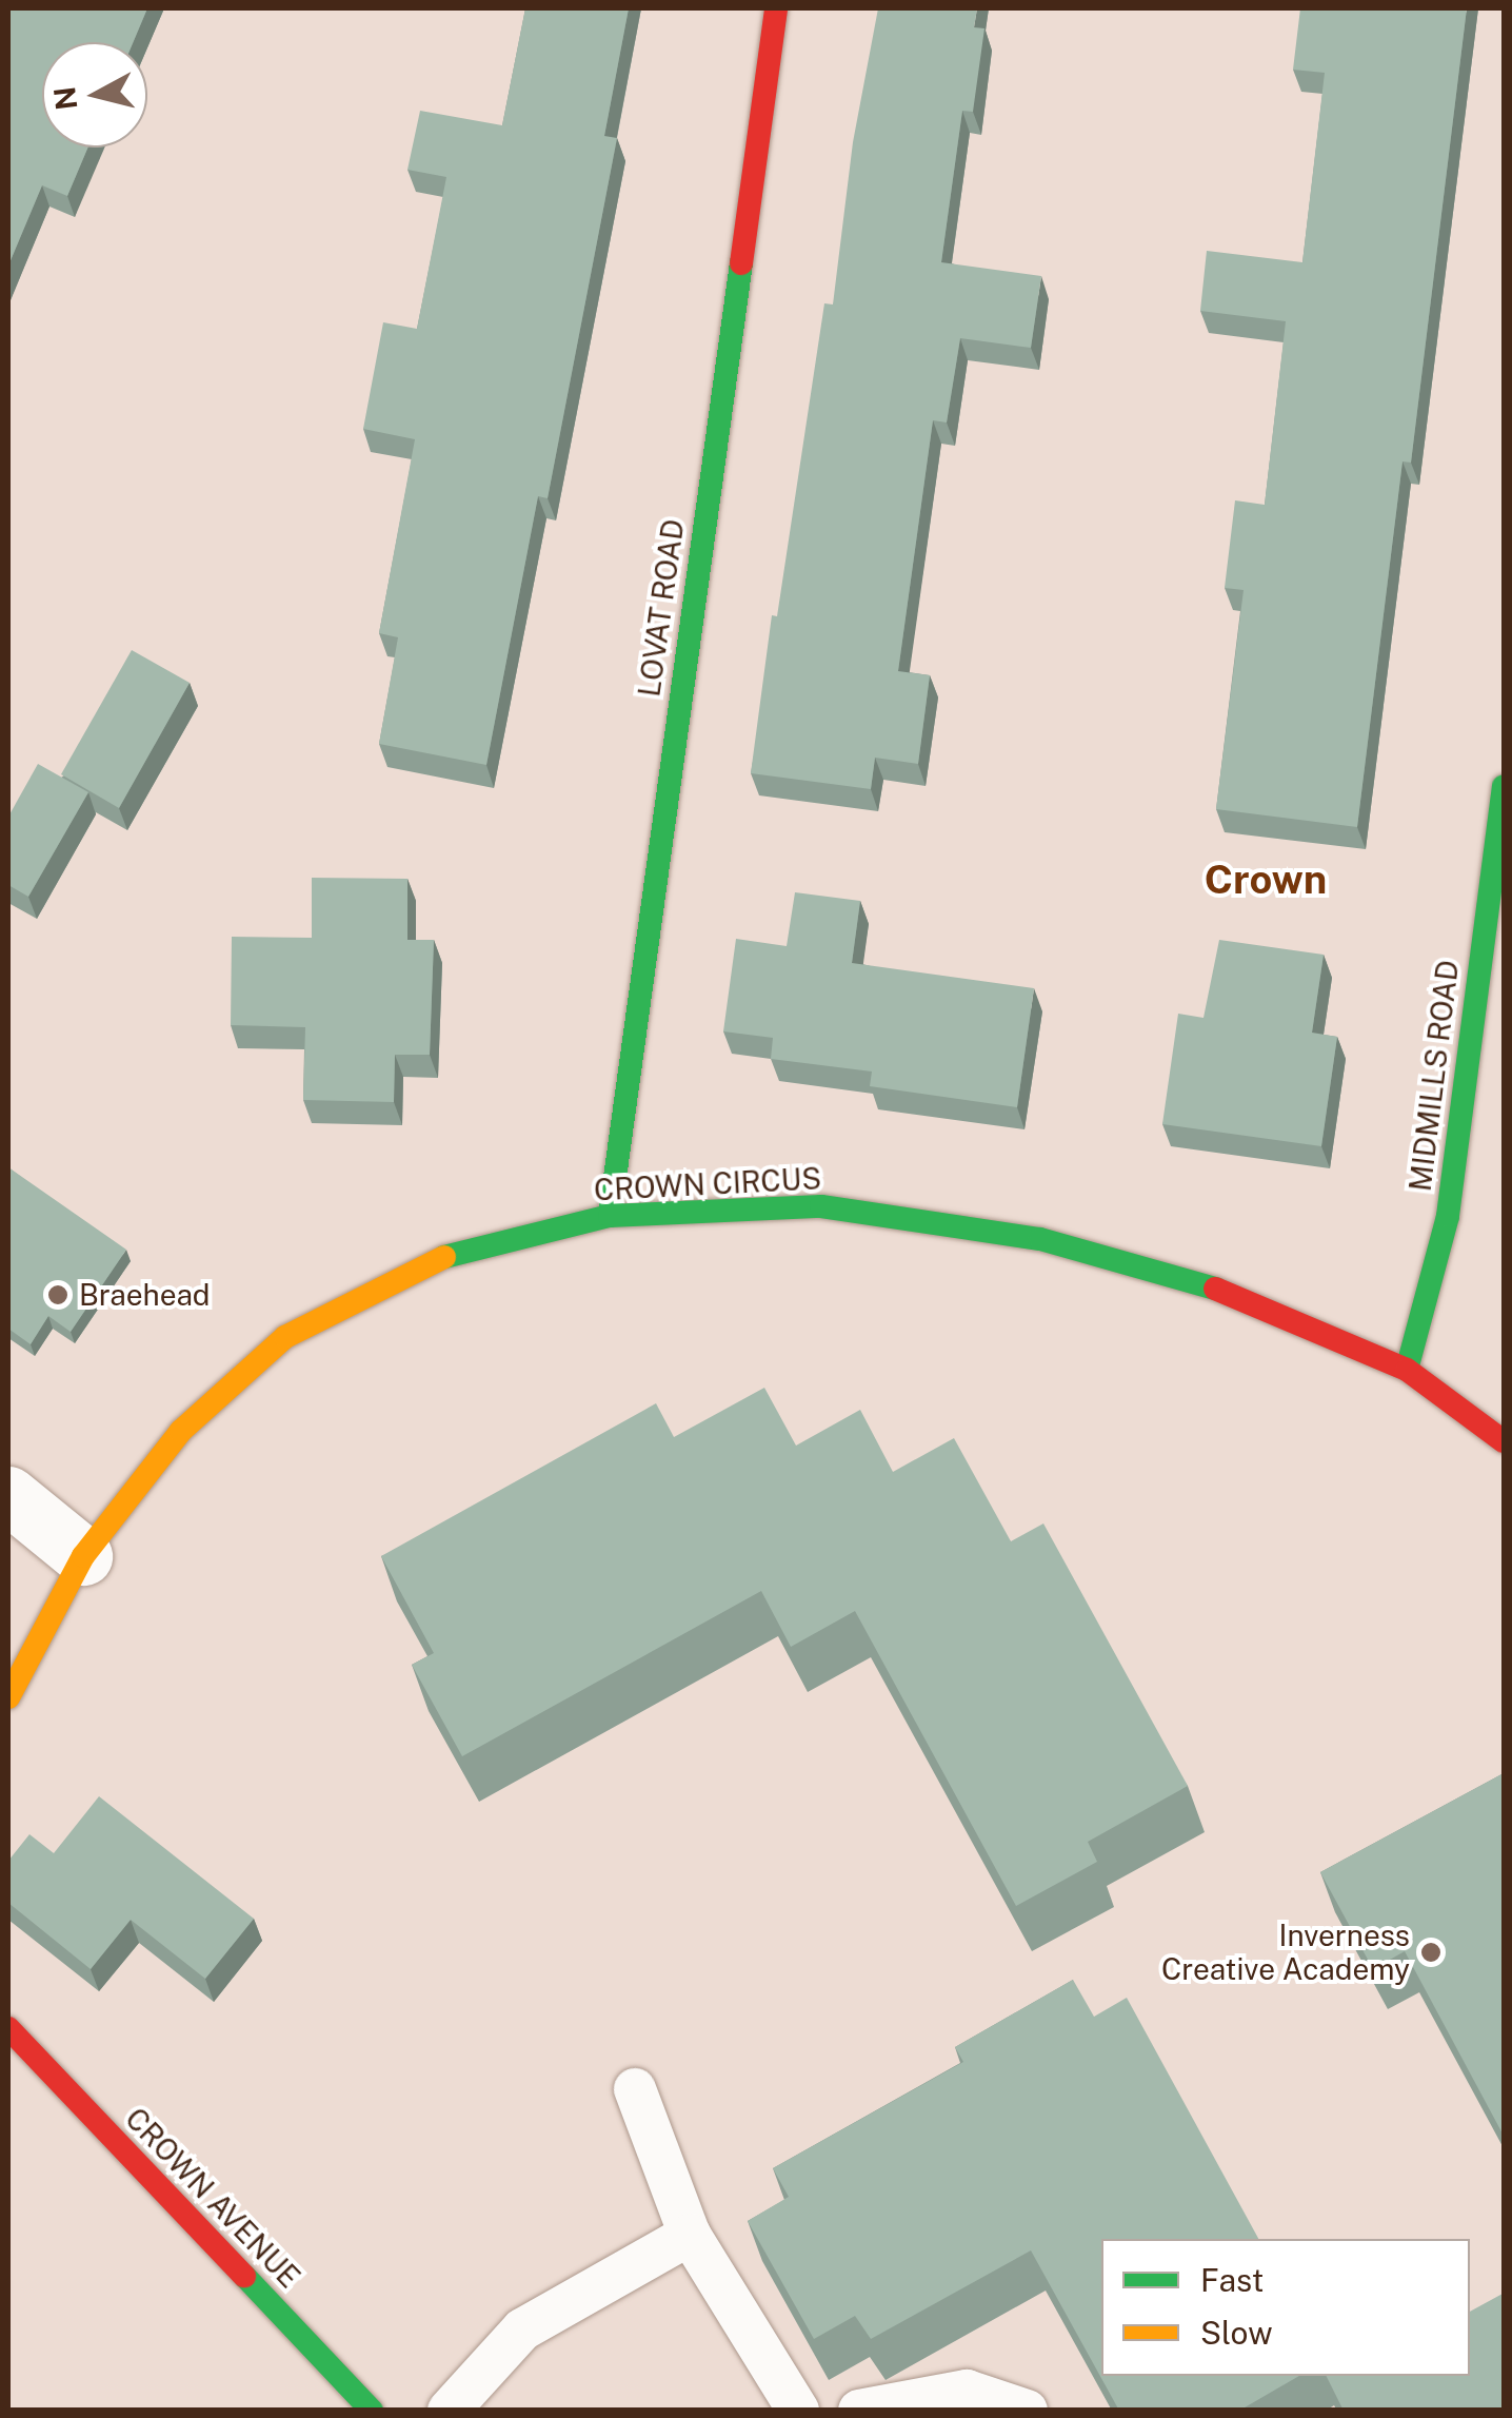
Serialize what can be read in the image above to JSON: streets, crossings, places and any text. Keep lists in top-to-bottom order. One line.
{"streets":{"street":["LOVAT ROAD","MIDMILLS ROAD","CROWN CIRCUS","CROWN AVENUE"]},"crossings":[["LOVAT ROAD","CROWN CIRCUS"],["MIDMILLS ROAD","CROWN CIRCUS"]],"districts":["Crown"],"places":["Braehead","Inverness Creative Academy"],"legend":["Fast","Slow"],"north":"left"}
